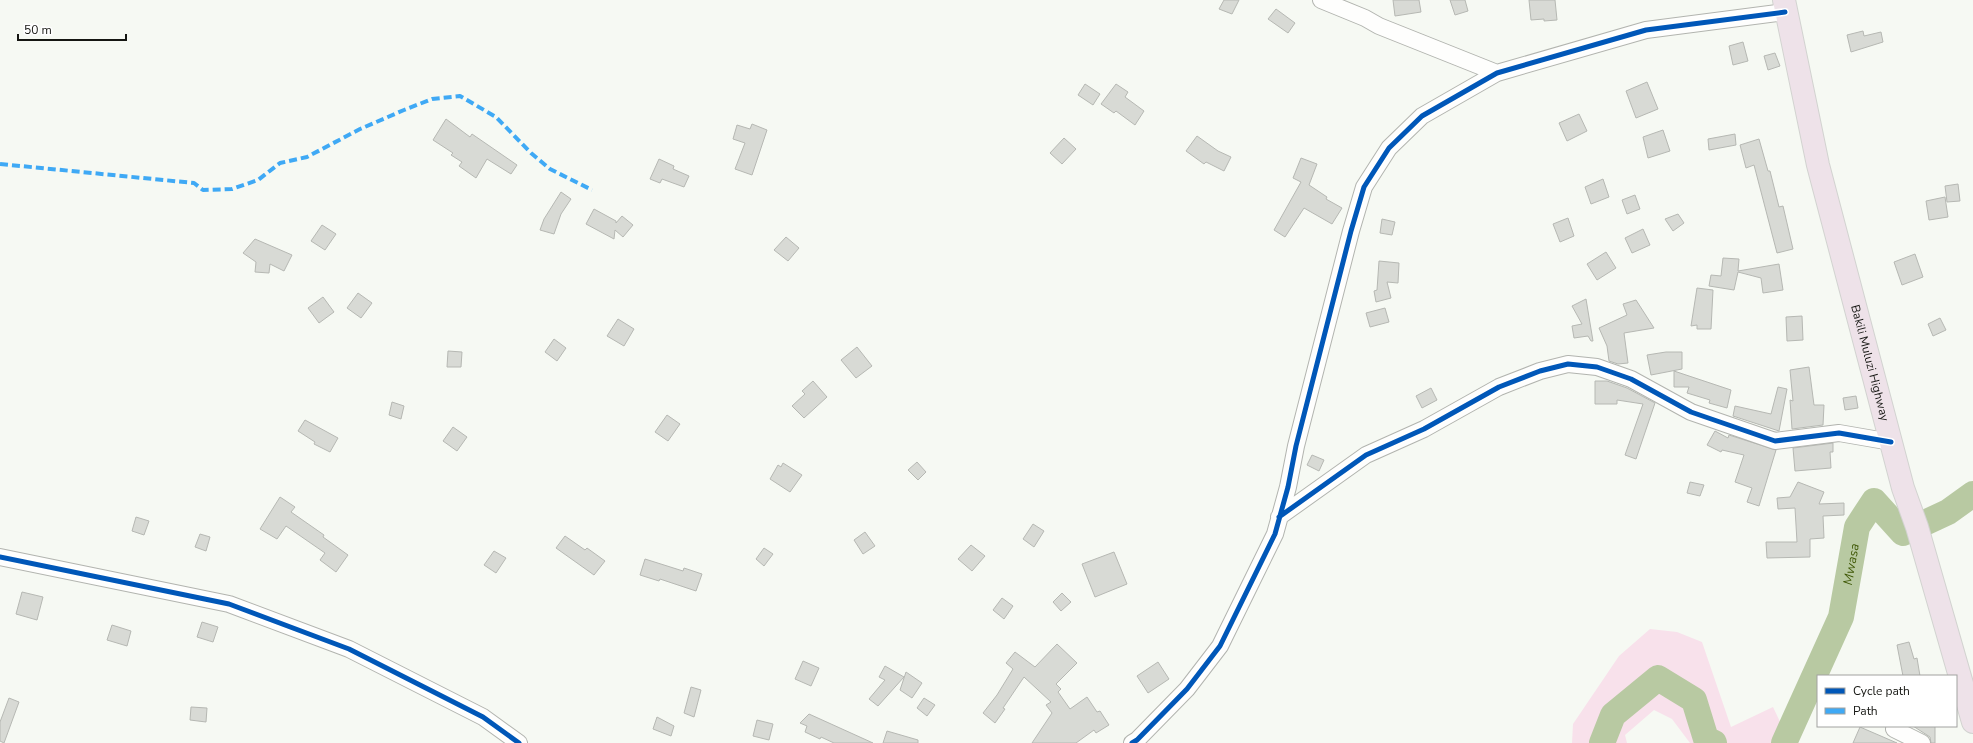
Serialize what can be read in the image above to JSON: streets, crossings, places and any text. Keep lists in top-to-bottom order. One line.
{"streets":{"highway":["Bakili Muluzi Highway"]},"water":["Mwasa"],"legend":["Cycle path","Path"],"scale_bar":"50 m"}
